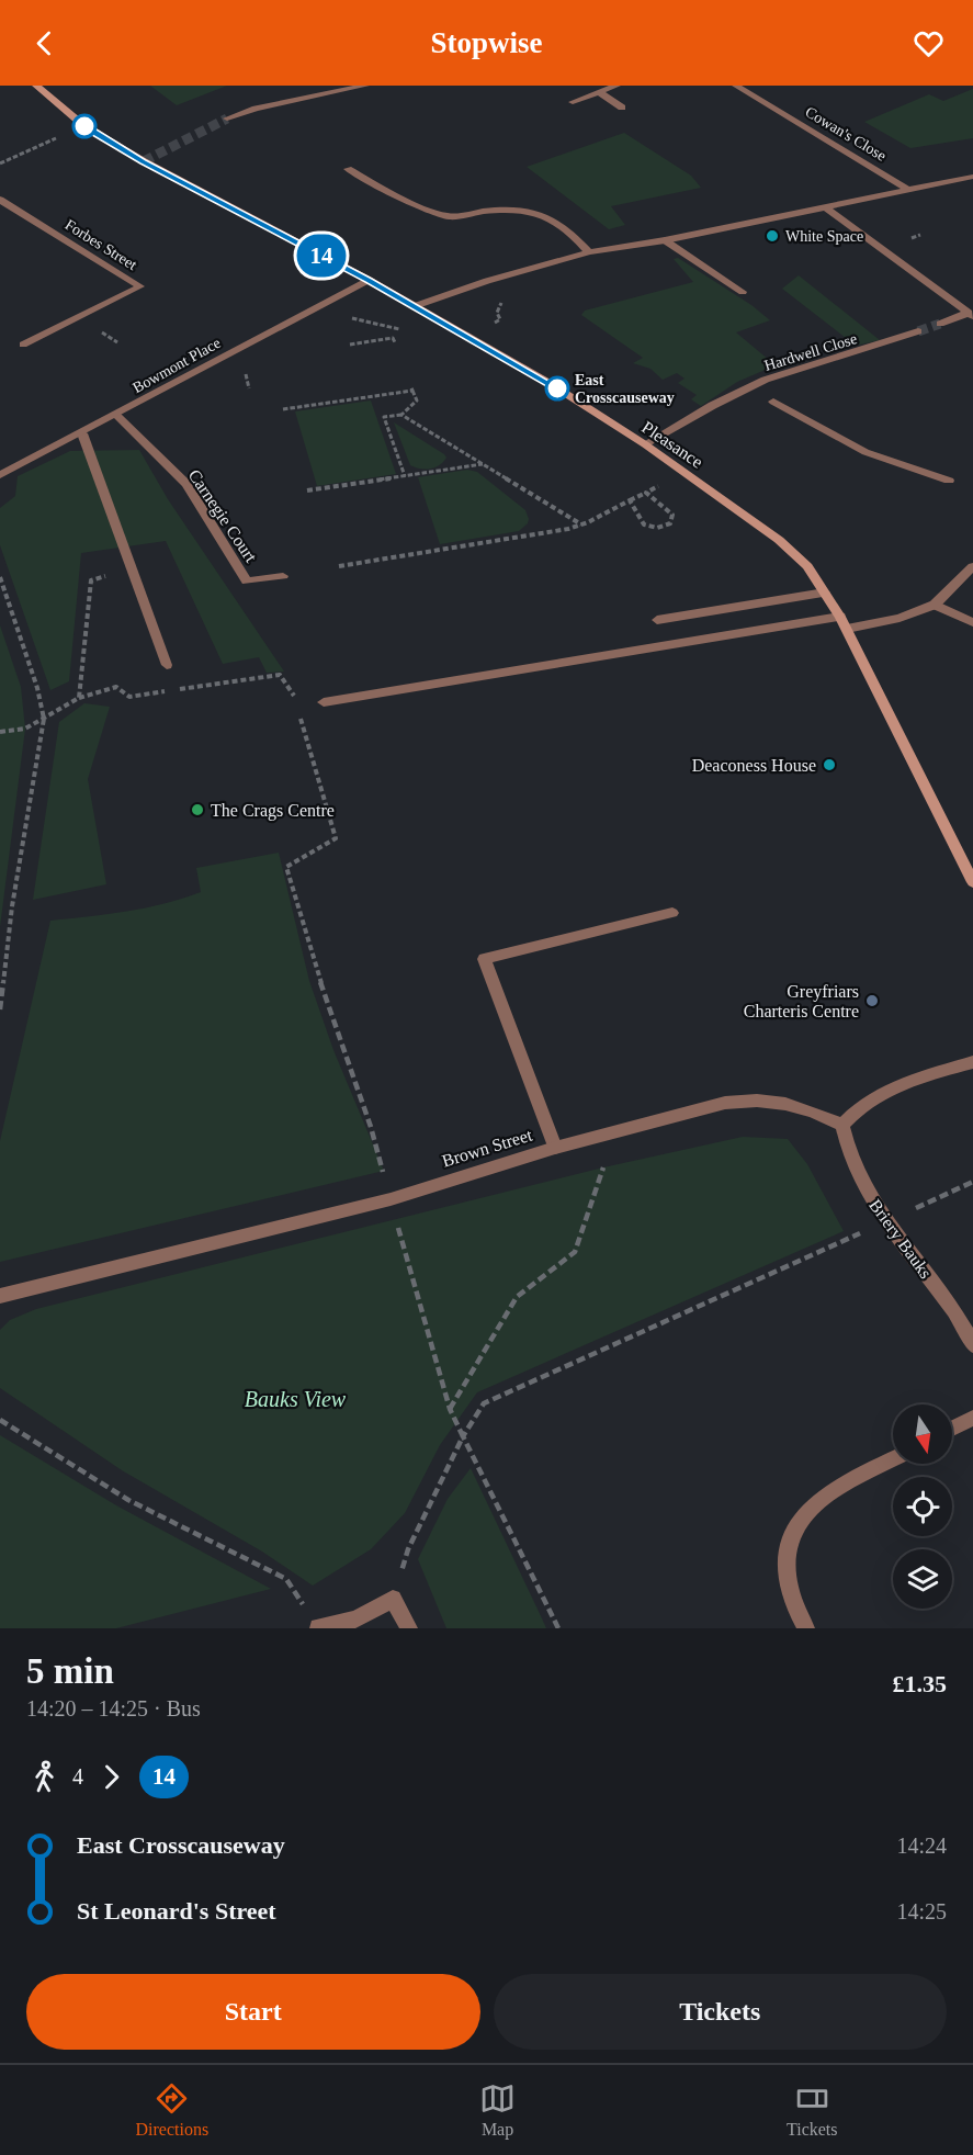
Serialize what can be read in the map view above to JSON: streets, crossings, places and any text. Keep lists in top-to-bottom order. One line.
{"streets":{"street":["Cowan's Close","Forbes Street","Hardwell Close","Bowmont Place","Pleasance","Carnegie Court","Brown Street","Briery Bauks"]},"crossings":[["Hardwell Close","Pleasance"],["Bowmont Place","Pleasance"],["Bowmont Place","Carnegie Court"],["Brown Street","Briery Bauks"]],"parks":["Bauks View"],"places":["White Space","East Crosscauseway","Deaconess House","The Crags Centre","Greyfriars Charteris Centre"],"lines":["bus line 14"],"north":"bottom","page":{"header":"Stopwise","on_map":"14","heading":["5 min","14:20 – 14:25 · Bus","£1.35"],"legs":["4","14"],"list":[{"name":"East Crosscauseway","value":"14:24"},{"name":"St Leonard's Street","value":"14:25"}],"buttons":["Start","Tickets"],"tabs":["Directions","Map","Tickets"]}}
